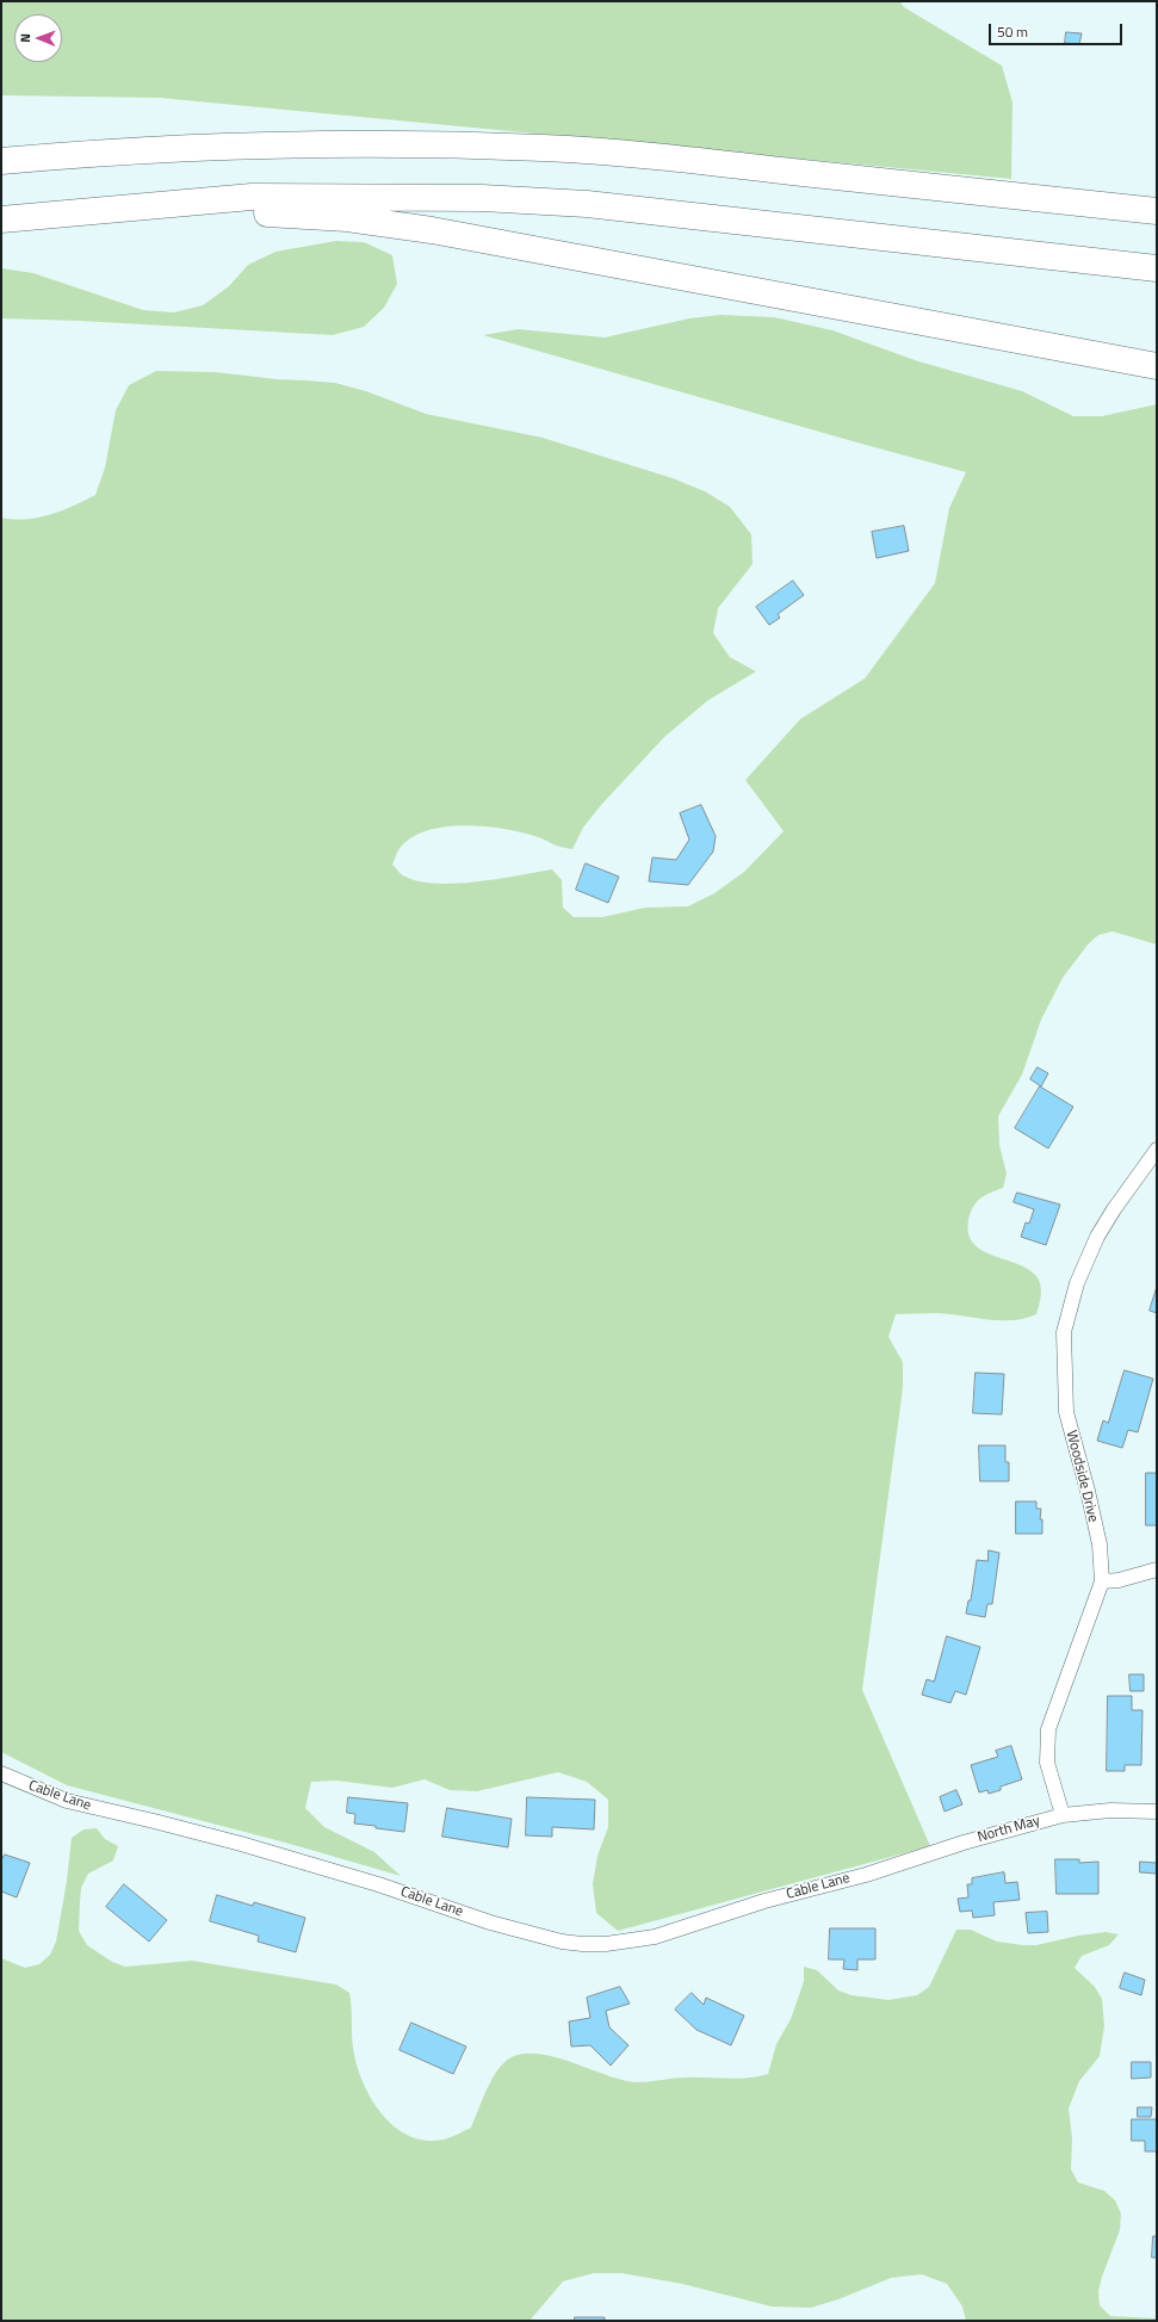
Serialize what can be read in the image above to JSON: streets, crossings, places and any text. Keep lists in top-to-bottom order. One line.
{"streets":{"street":["Woodside Drive","Cable Lane","North May"]},"crossings":[["Woodside Drive","North May"],["Cable Lane","North May"]],"scale_bar":"50 m","north":"left"}
